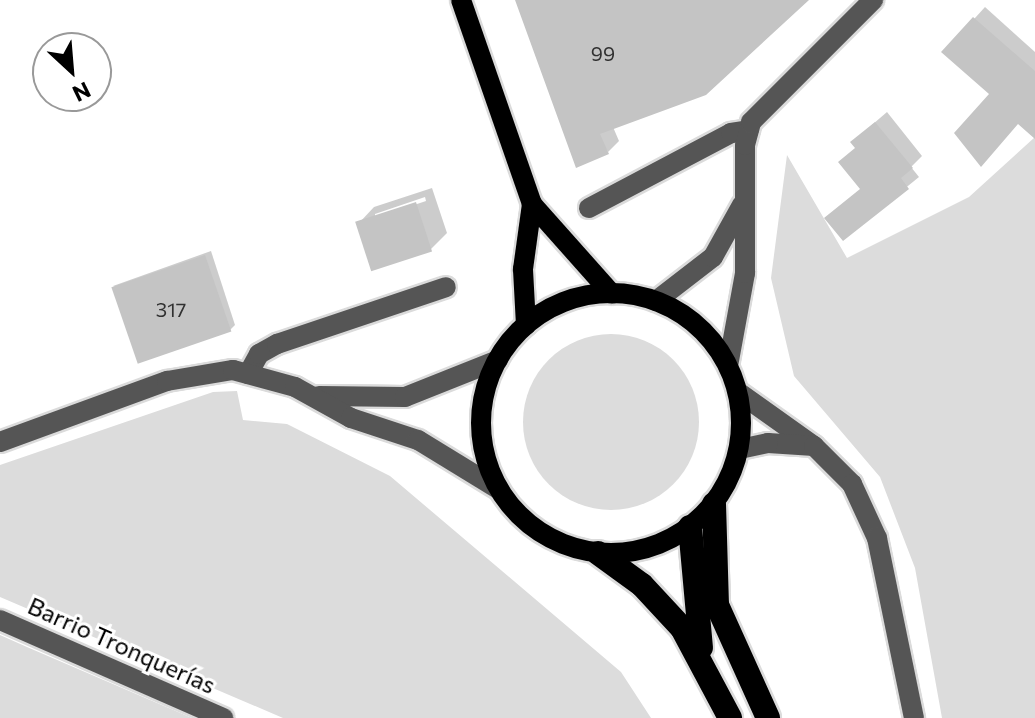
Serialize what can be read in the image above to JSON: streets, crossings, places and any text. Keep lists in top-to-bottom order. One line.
{"streets":{"street":["Barrio Tronquerías"]},"house_numbers":["99","317"],"north":"bottom right"}
